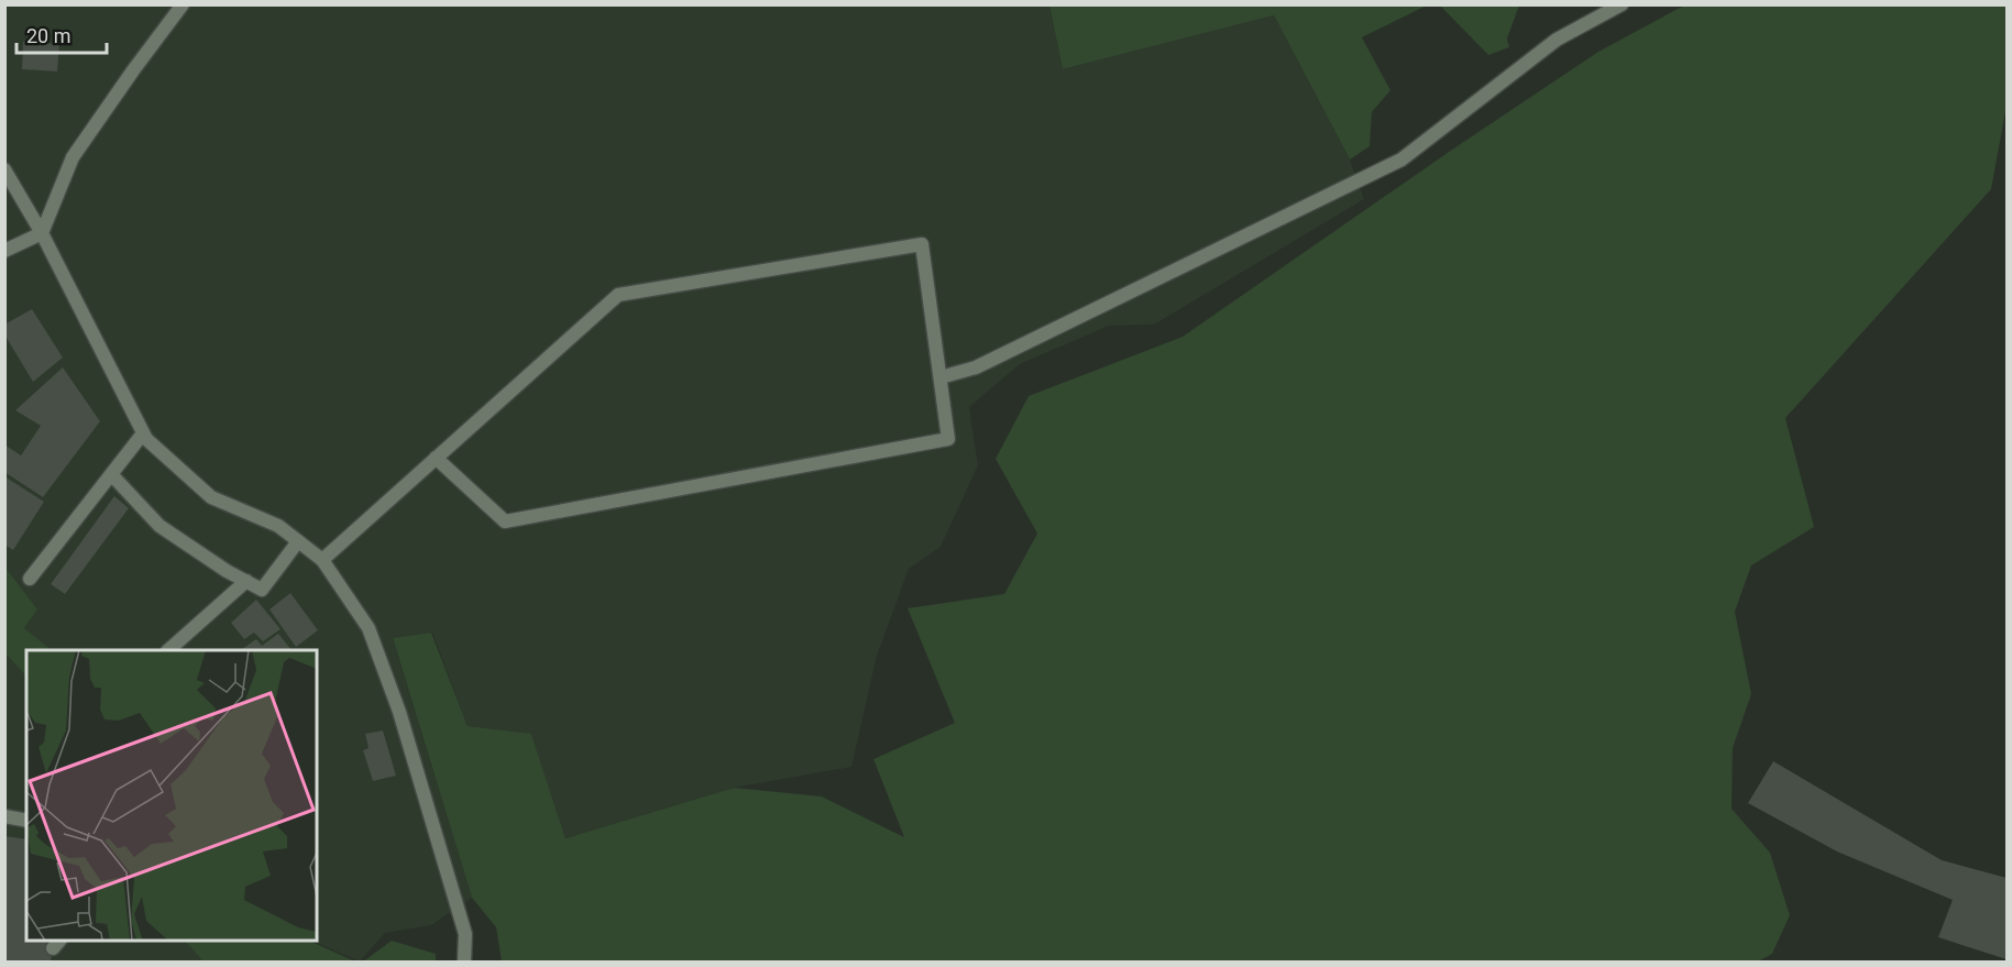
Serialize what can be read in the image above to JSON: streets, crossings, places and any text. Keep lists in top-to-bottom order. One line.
{"scale_bar":"20 m"}
